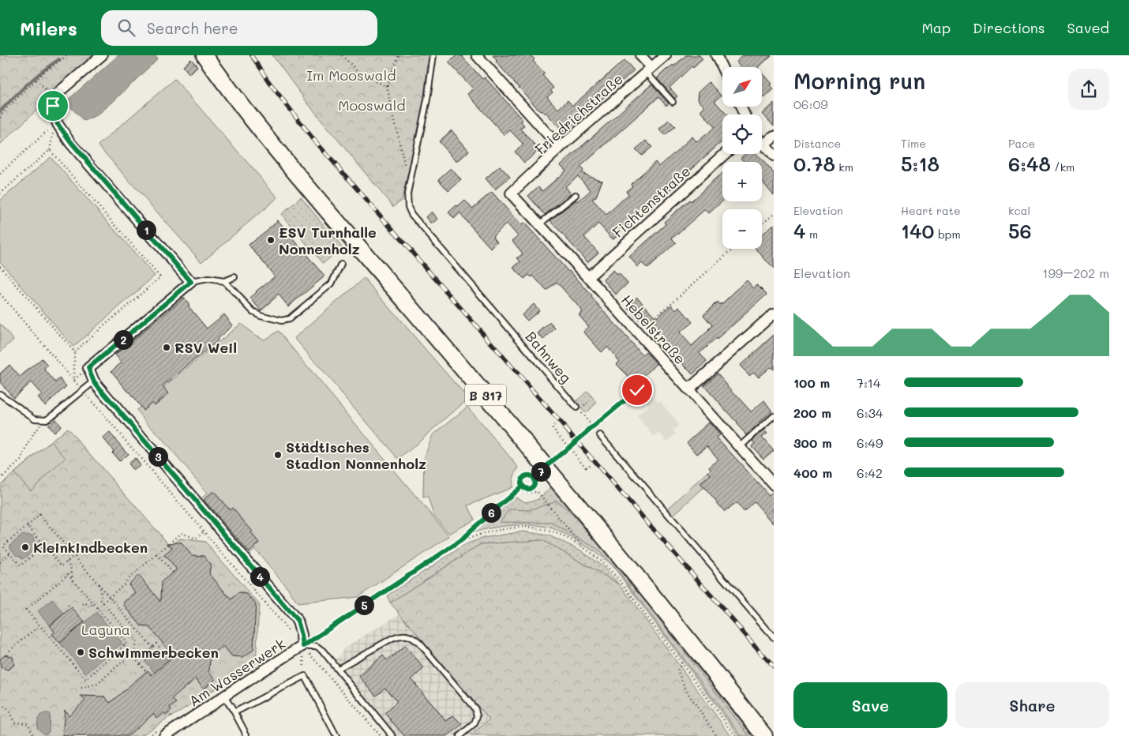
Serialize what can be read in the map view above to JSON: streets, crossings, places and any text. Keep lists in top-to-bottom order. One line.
{"streets":{"main road":["B 317"],"street":["Friedrichstraße","Fichtenstraße","Hebelstraße","Am Wasserwerk"],"lane":["Bahnweg"]},"crossings":[["Friedrichstraße","Hebelstraße"],["Fichtenstraße","Hebelstraße"]],"parks":["Im Mooswald","Mooswald","Laguna"],"places":["ESV Turnhalle Nonnenholz","RSV Weil","Städtisches Stadion Nonnenholz","Kleinkindbecken","Schwimmerbecken"],"north":"top right","page":{"header":"Milers","search":"Search here","nav":["Map","Directions","Saved"],"heading":["Morning run","06:09"],"map_buttons":["+","−"],"stats":[["Distance","0.78 km"],["Time","5:18"],["Pace","6:48 /km"],["Elevation","4 m"],["Heart rate","140 bpm"],["kcal","56"]],"pins":["1","2","3","7","6","4","5"],"chart":["Elevation","199–202 m"],"list":[{"name":"100 m","note":"7:14"},{"name":"200 m","note":"6:34"},{"name":"300 m","note":"6:49"},{"name":"400 m","note":"6:42"}],"buttons":["Save","Share"]}}
